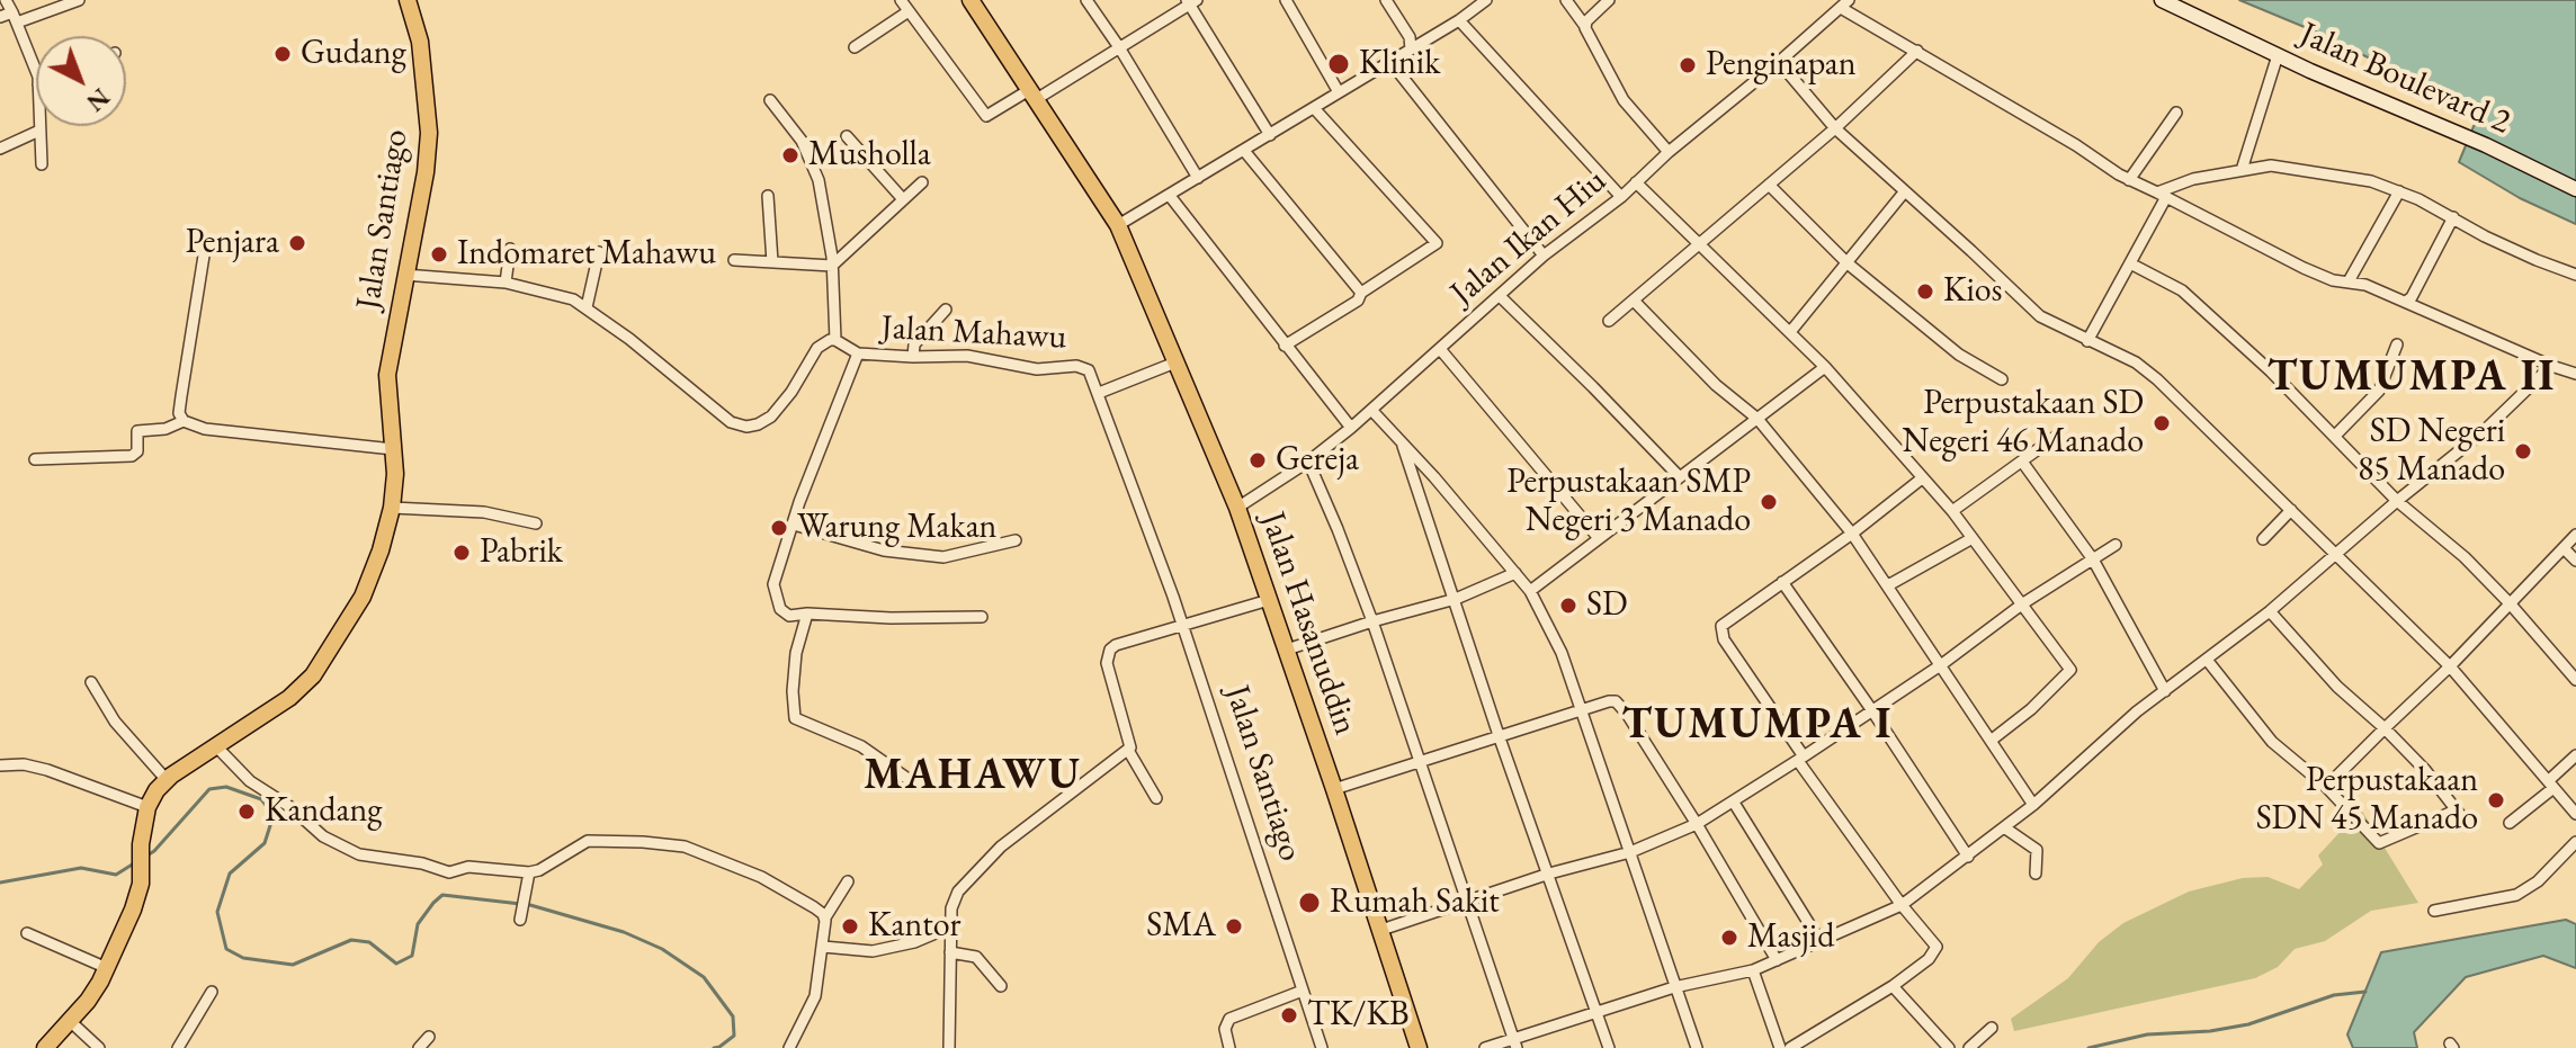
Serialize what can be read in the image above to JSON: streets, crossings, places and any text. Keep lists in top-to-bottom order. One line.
{"streets":{"highway":["Jalan Santiago","Jalan Hasanuddin"],"main road":["Jalan Boulevard 2"],"street":["Jalan Ikan Hiu","Jalan Mahawu"]},"crossings":[["Jalan Santiago","Jalan Mahawu"],["Jalan Ikan Hiu","Jalan Hasanuddin"]],"districts":["TUMUMPA II","TUMUMPA I","MAHAWU"],"places":["Gudang","Klinik","Penginapan","Musholla","Penjara","Indomaret Mahawu","Kios","Perpustakaan SD Negeri 46 Manado","SD Negeri 85 Manado","Gereja","Perpustakaan SMP Negeri 3 Manado","Warung Makan","Pabrik","SD","Perpustakaan SDN 45 Manado","Kandang","Rumah Sakit","Kantor","SMA","Masjid","TK/KB"],"north":"bottom right"}
